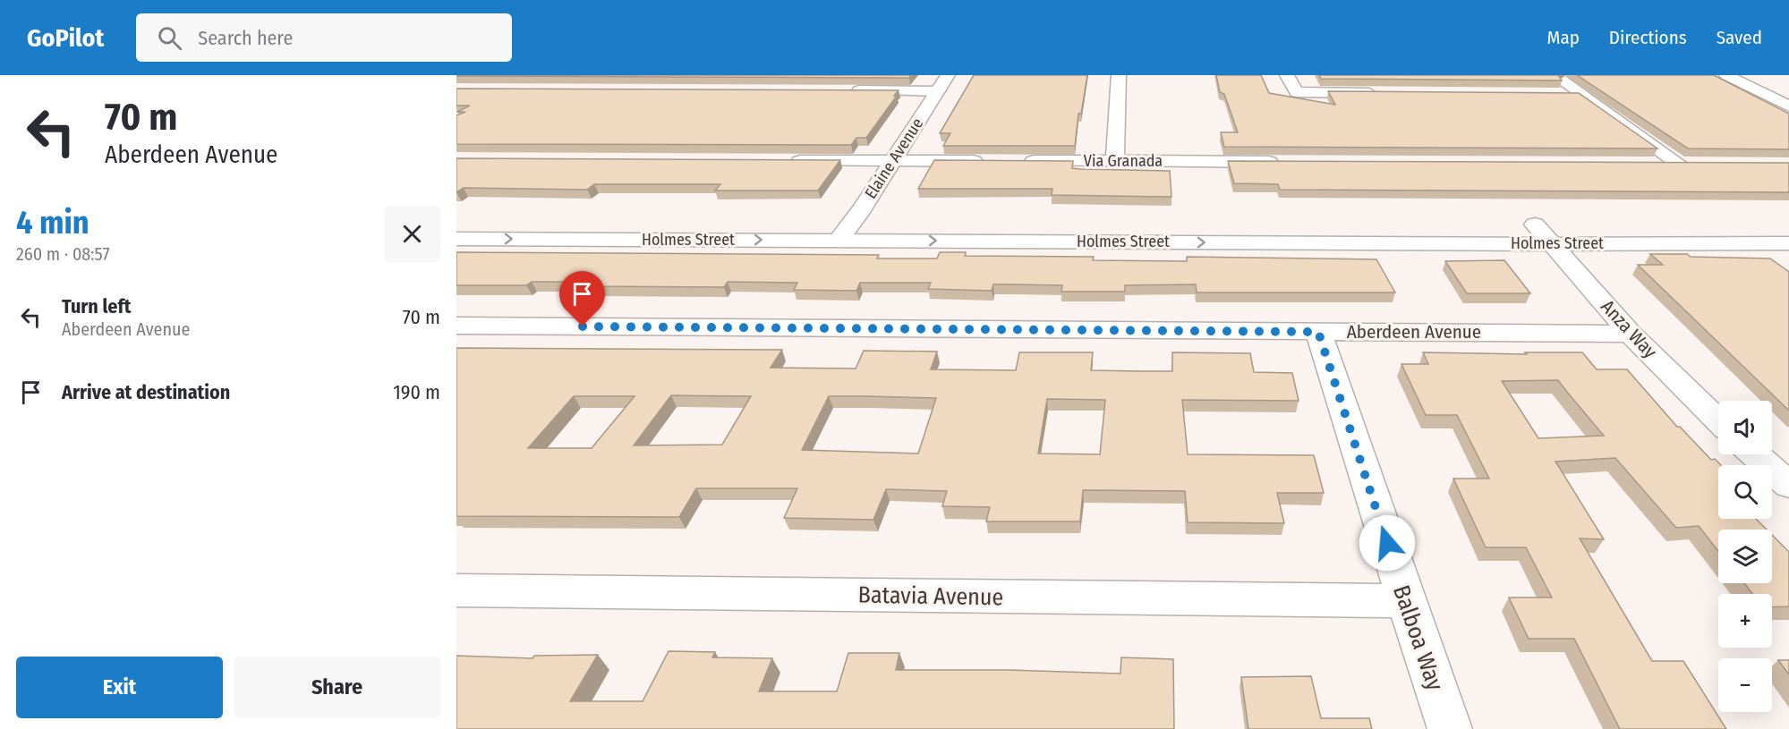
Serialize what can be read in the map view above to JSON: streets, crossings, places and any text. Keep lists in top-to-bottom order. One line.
{"streets":{"street":["Elaine Avenue","Via Granada","Holmes Street","Anza Way","Aberdeen Avenue","Batavia Avenue","Balboa Way"]},"crossings":[["Elaine Avenue","Holmes Street"],["Holmes Street","Anza Way"],["Anza Way","Aberdeen Avenue"],["Aberdeen Avenue","Balboa Way"],["Batavia Avenue","Balboa Way"]],"page":{"header":"GoPilot","search":"Search here","nav":["Map","Directions","Saved"],"turn":["70 m","Aberdeen Avenue"],"heading":["4 min","260 m · 08:57"],"list":[{"name":"Turn left","note":"Aberdeen Avenue","value":"70 m"},{"name":"Arrive at destination","value":"190 m"}],"map_buttons":["+","−"],"buttons":["Exit","Share"]}}
